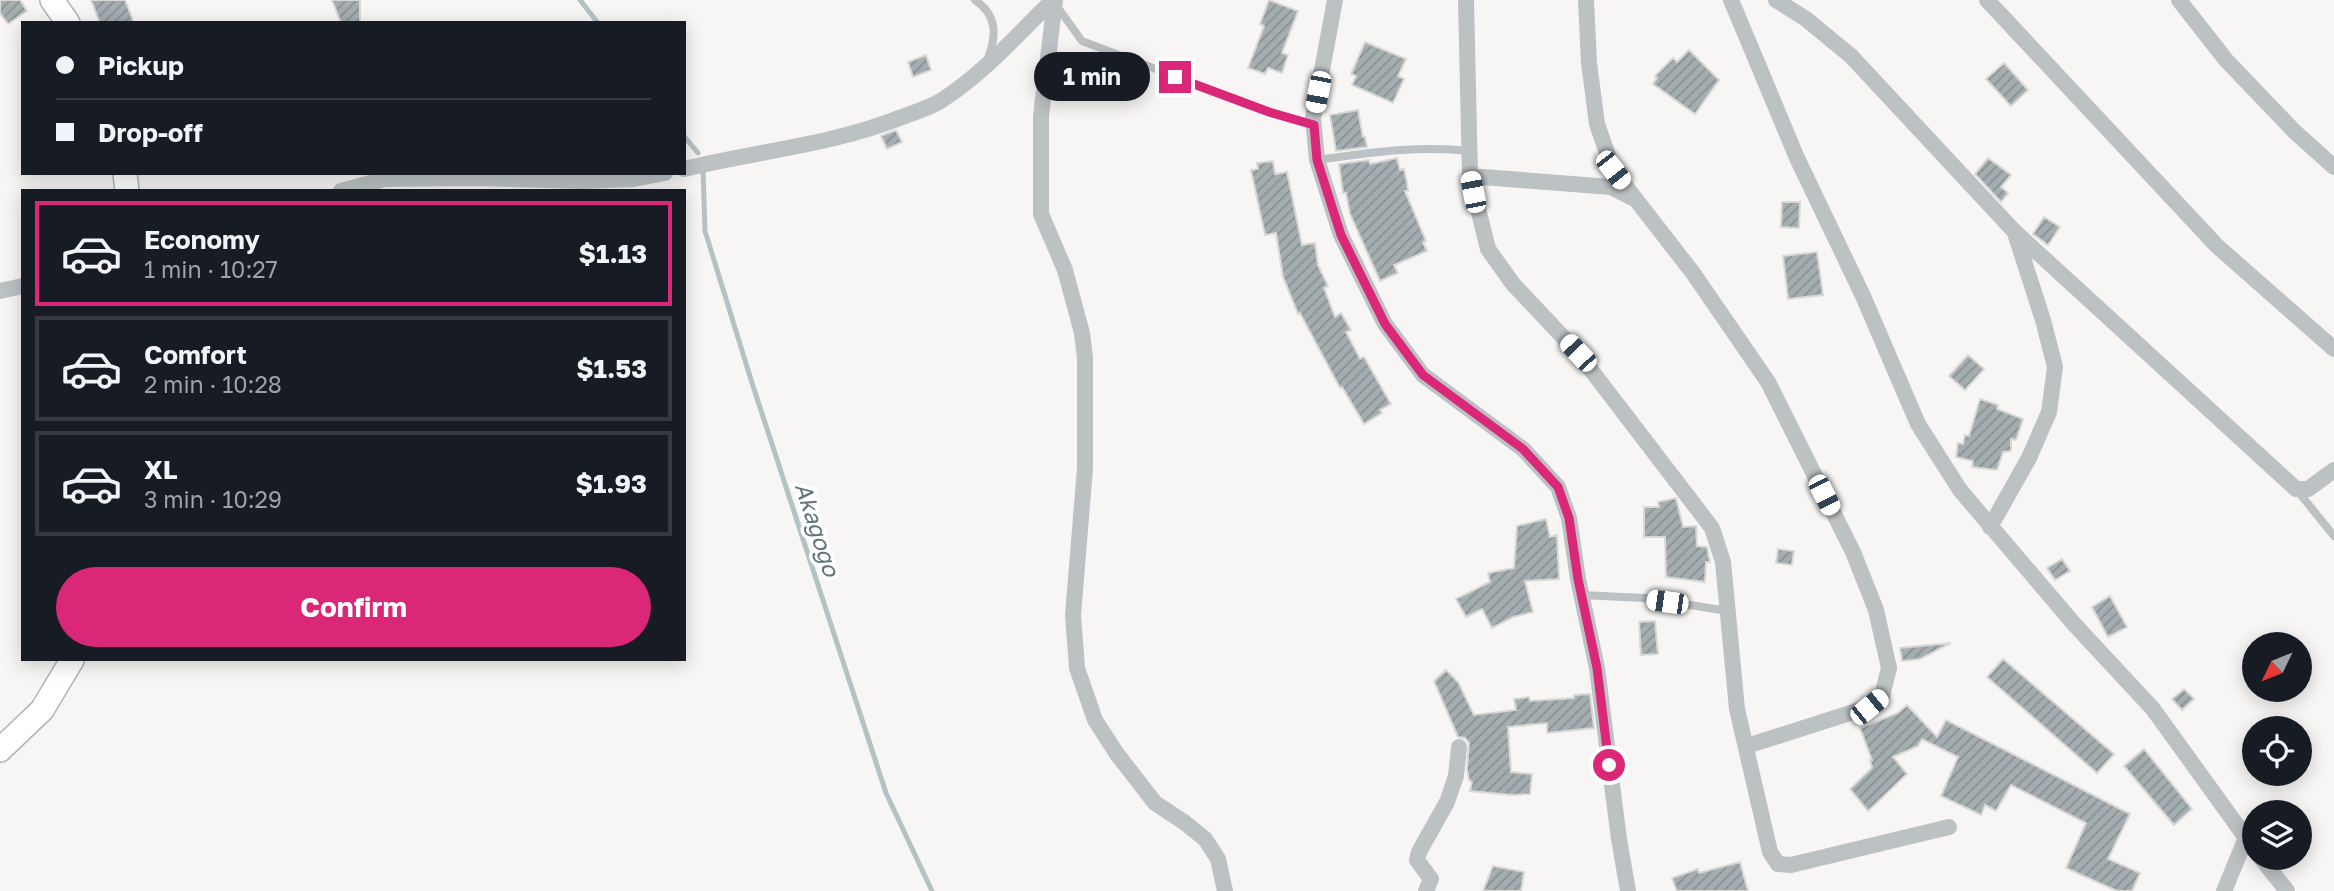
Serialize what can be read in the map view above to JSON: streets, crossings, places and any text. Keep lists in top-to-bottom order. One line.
{"water":["Akagogo"],"north":"bottom left","page":{"banner":["Pickup","Drop-off"],"bubble":"1 min","list":[{"name":"Economy","note":"1 min · 10:27","value":"$1.13"},{"name":"Comfort","note":"2 min · 10:28","value":"$1.53"},{"name":"XL","note":"3 min · 10:29","value":"$1.93"}],"buttons":"Confirm"}}
